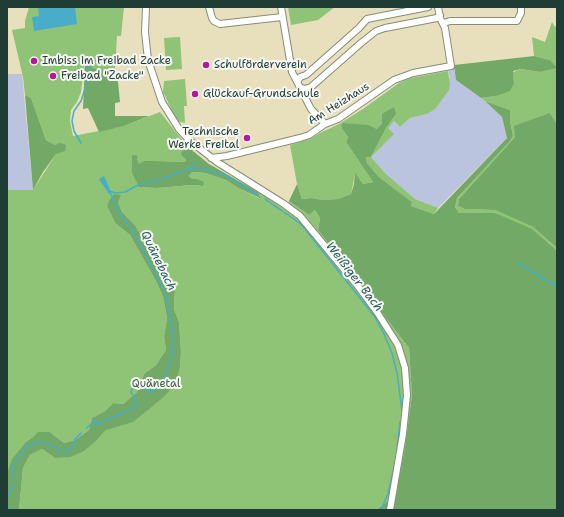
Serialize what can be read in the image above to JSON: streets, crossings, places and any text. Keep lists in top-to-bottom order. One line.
{"streets":{"street":["Am Heizhaus"]},"water":["Quänebach","Weißiger Bach"],"parks":["Quänetal"],"places":["Imbiss im Freibad Zacke","Schulförderverein","Freibad \"Zacke\"","Glückauf-Grundschule","Technische Werke Freital"]}
